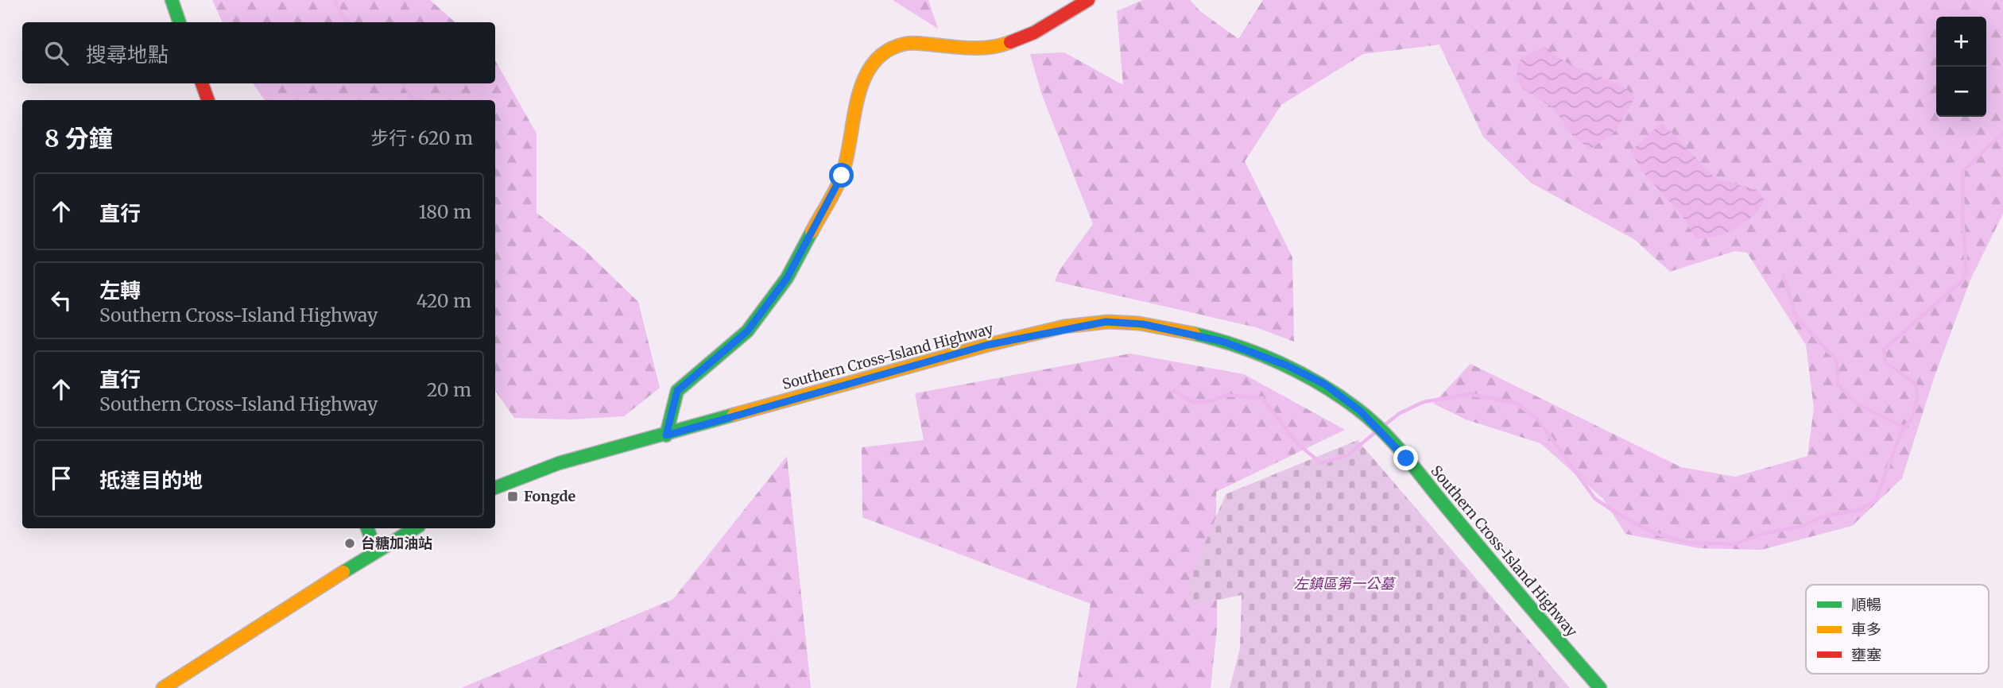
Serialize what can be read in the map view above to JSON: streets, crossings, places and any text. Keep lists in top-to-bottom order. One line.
{"streets":{"main road":["Southern Cross-Island Highway"]},"parks":["左鎮區第一公墓"],"places":{"transit":["Fongde"],"other":["台糖加油站"]},"legend":["順暢","車多","壅塞"],"page":{"map_buttons":["+","−"],"search":"搜尋地點","heading":["8 分鐘","步行 · 620 m"],"list":[["直行","180 m"],["左轉","Southern Cross-Island Highway","420 m"],["直行","Southern Cross-Island Highway","20 m"],"抵達目的地"]}}
